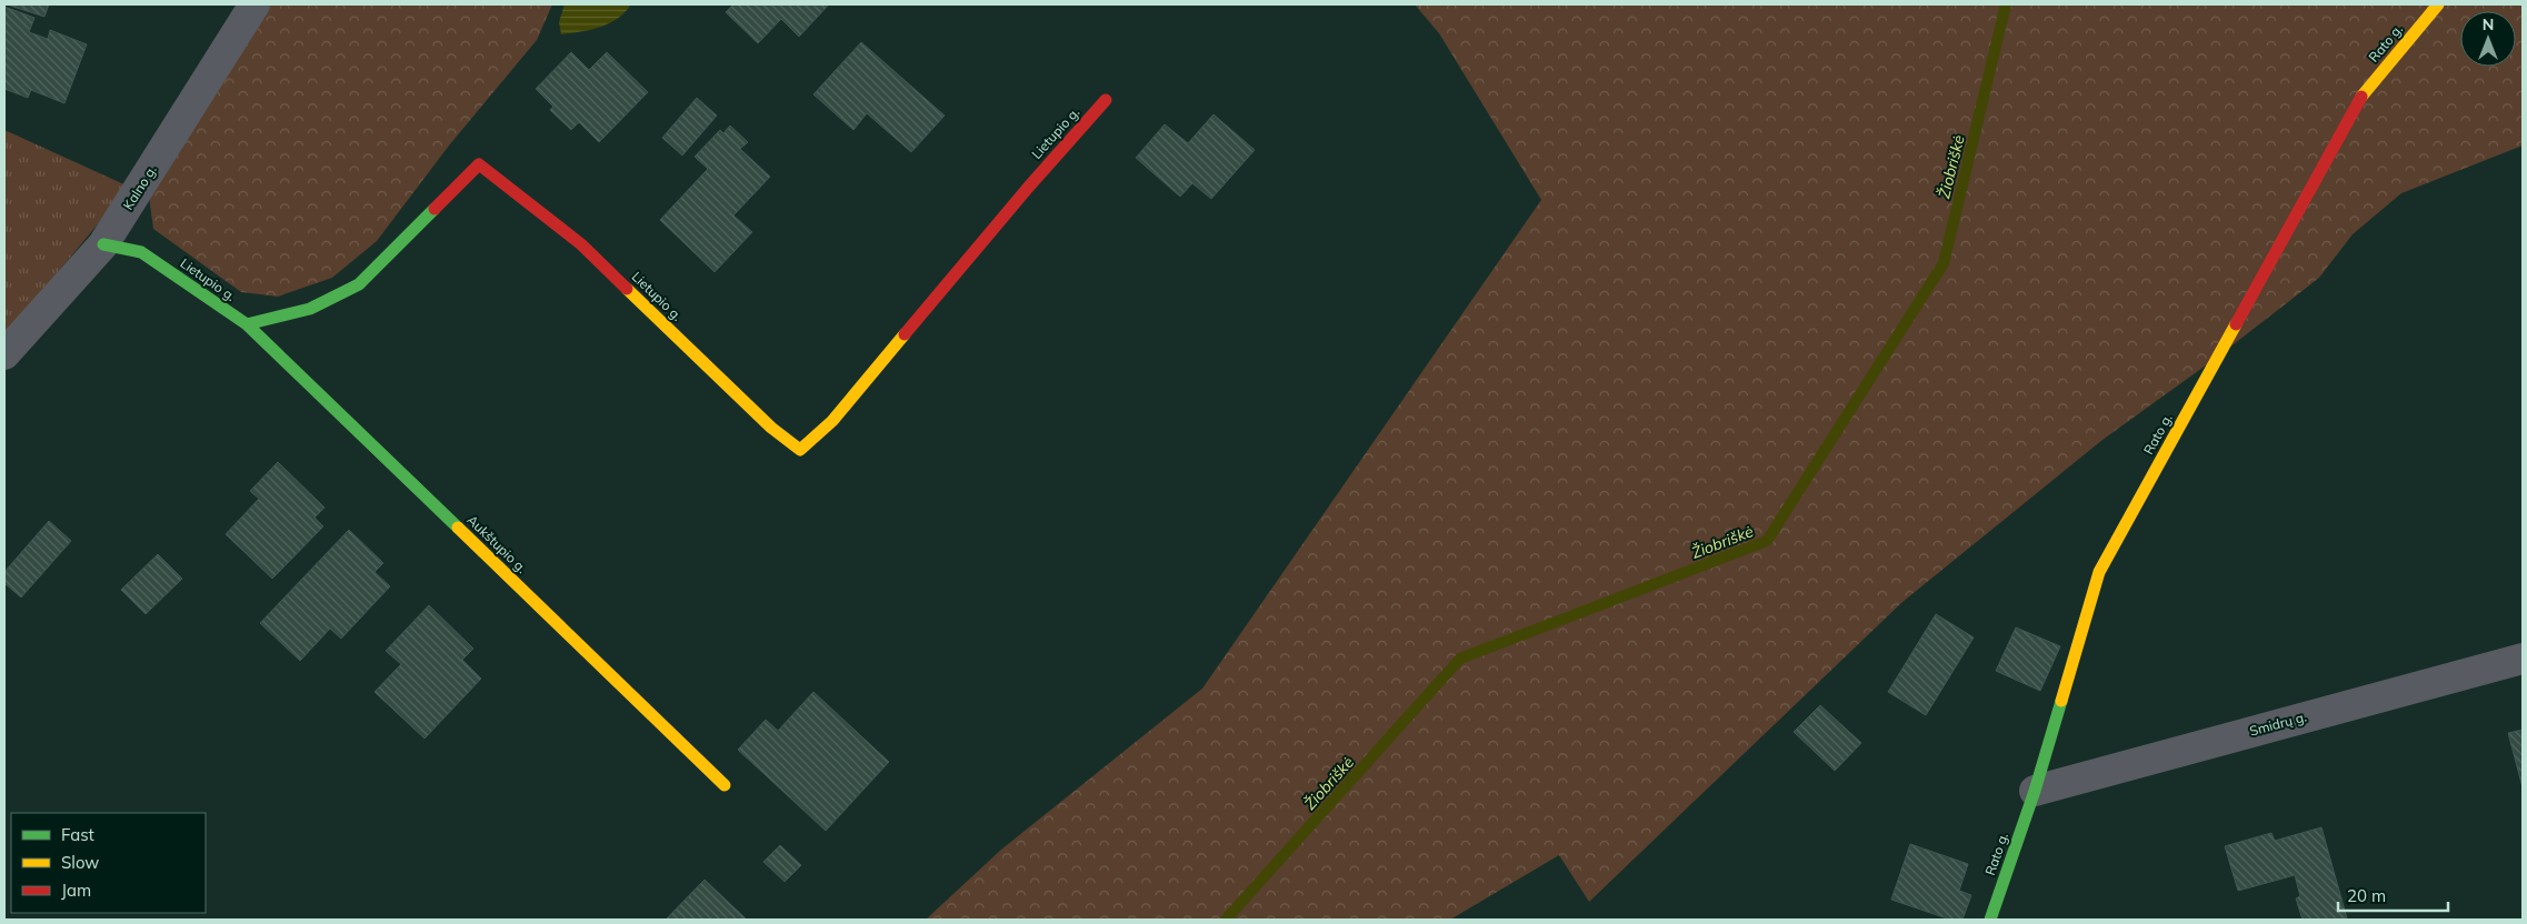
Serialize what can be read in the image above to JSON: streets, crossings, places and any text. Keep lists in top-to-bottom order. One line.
{"streets":{"street":["Rato g.","Lietupio g.","Kalno g.","Aukštupio g.","Smidrų g."]},"crossings":[["Rato g.","Smidrų g."],["Lietupio g.","Kalno g."],["Lietupio g.","Aukštupio g."]],"water":["Žiobriškė"],"legend":["Fast","Slow","Jam"],"scale_bar":"20 m","north":"top"}
